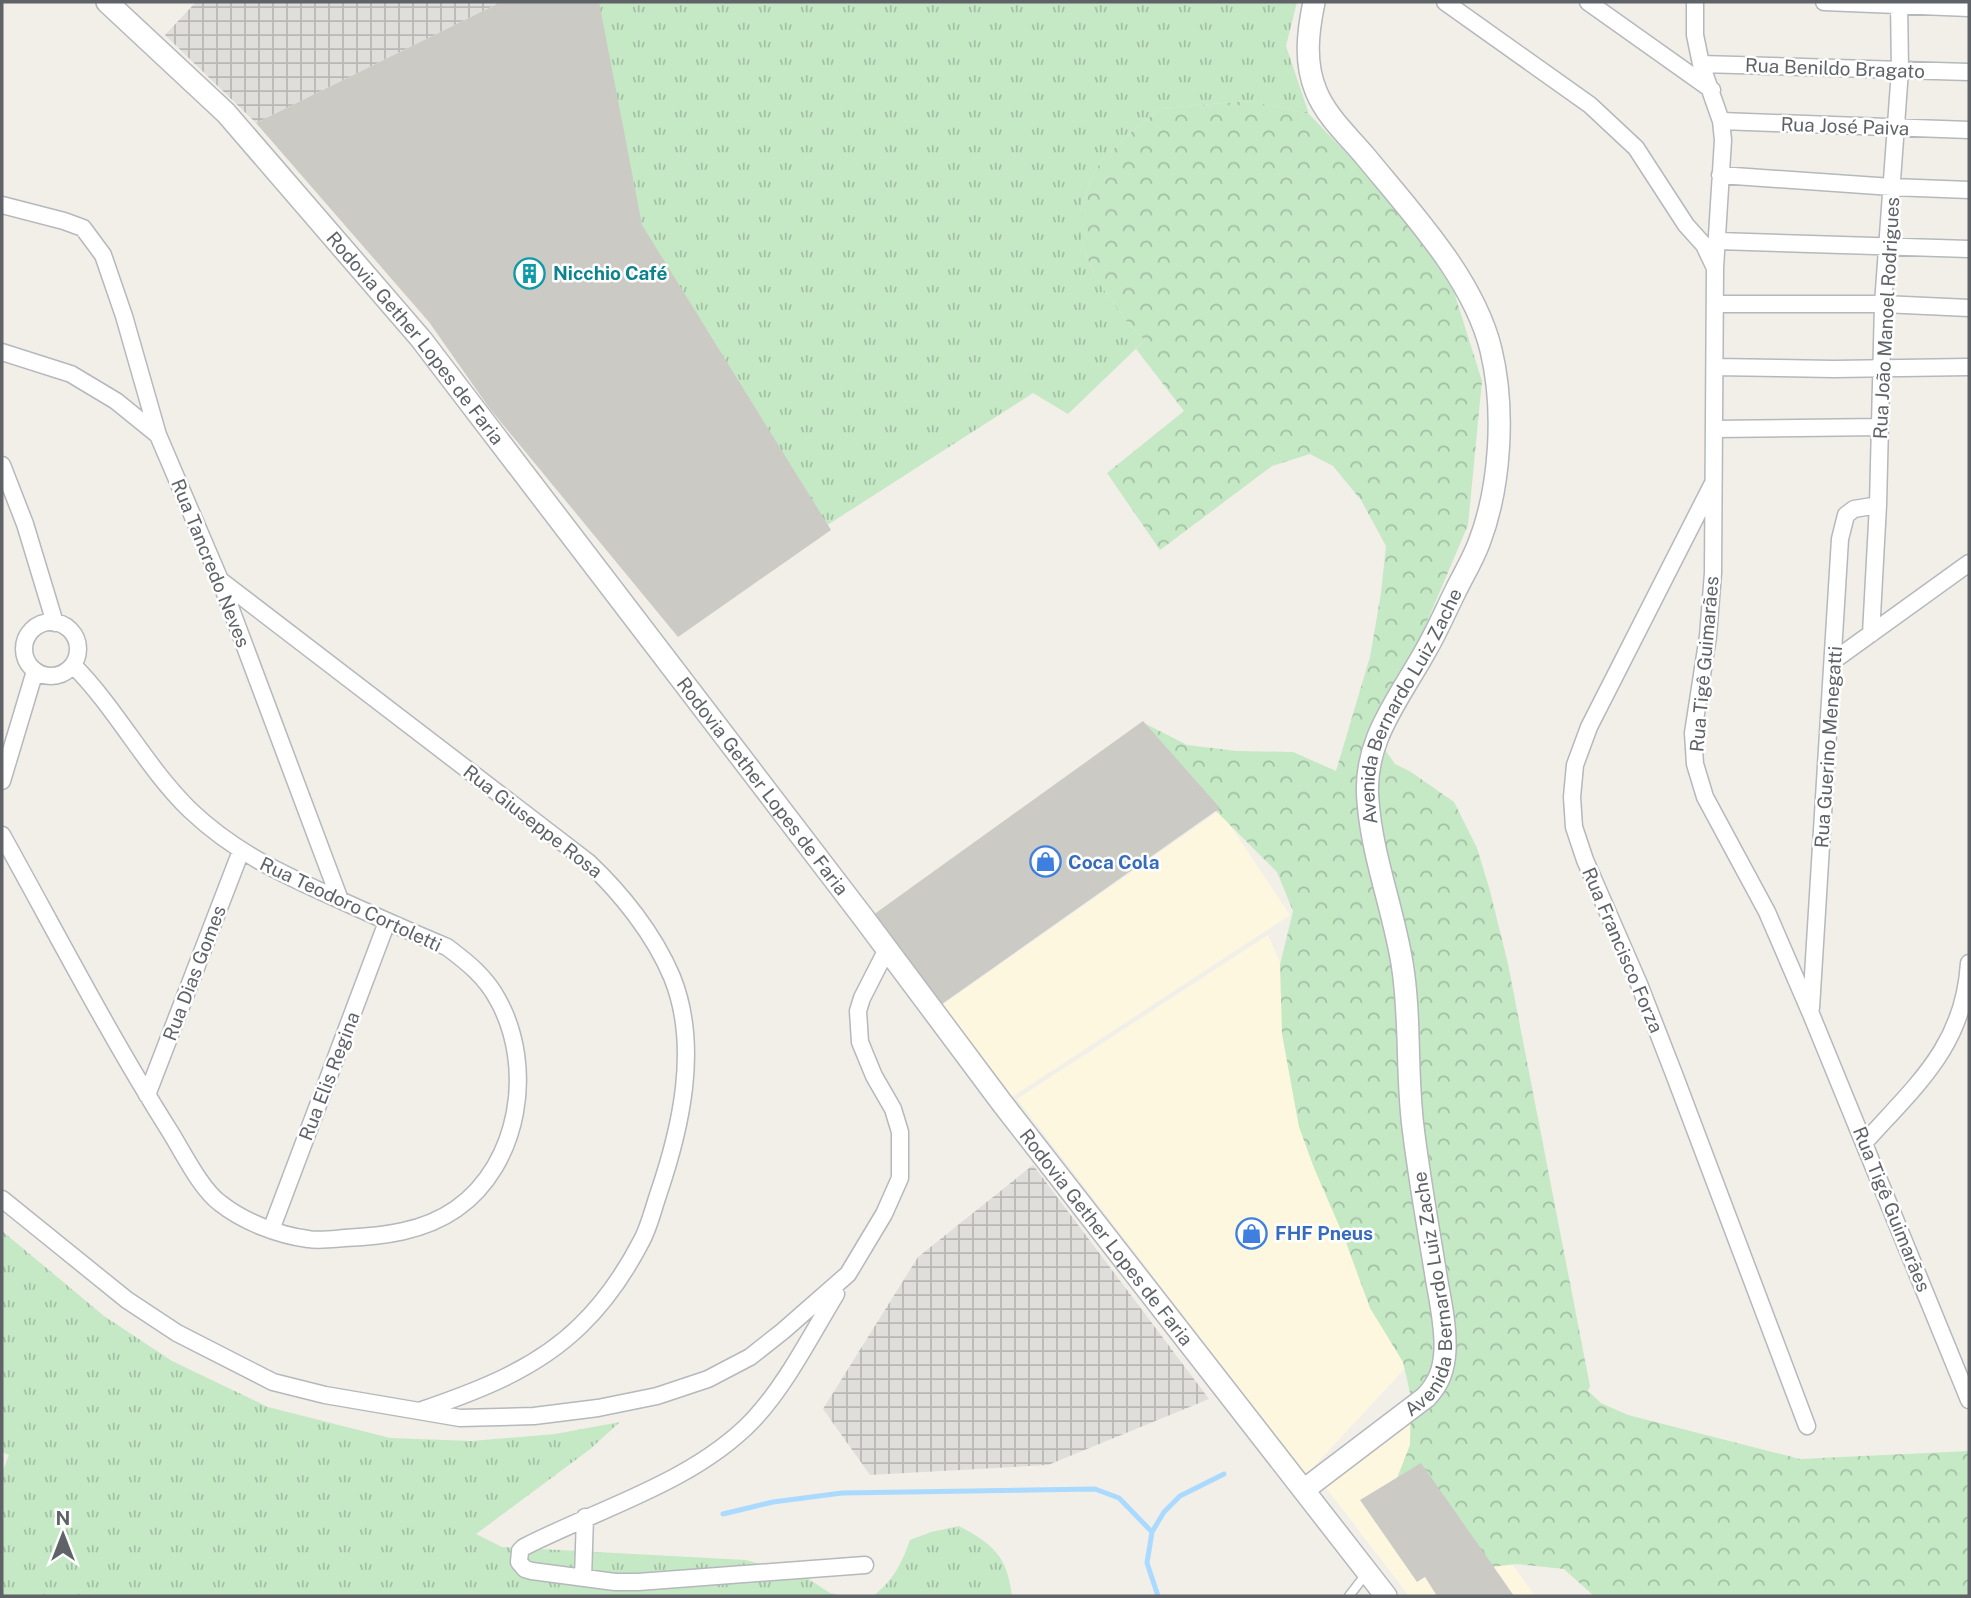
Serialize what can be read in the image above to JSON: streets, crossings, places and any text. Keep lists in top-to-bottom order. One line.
{"streets":{"street":["Rua Benildo Bragato","Rua José Paiva","Rua João Manoel Rodrigues","Rodovia Gether Lopes de Faria","Rua Tancredo Neves","Rua Tigê Guimarães","Avenida Bernardo Luiz Zache","Rua Guerino Menegatti","Rua Giuseppe Rosa","Rua Teodoro Cortoletti","Rua Francisco Forza","Rua Dias Gomes","Rua Elis Regina"]},"crossings":[["Rua Benildo Bragato","Rua João Manoel Rodrigues"],["Rua Benildo Bragato","Rua Tigê Guimarães"],["Rua José Paiva","Rua João Manoel Rodrigues"],["Rua José Paiva","Rua Tigê Guimarães"],["Rua João Manoel Rodrigues","Rua Guerino Menegatti"],["Rodovia Gether Lopes de Faria","Avenida Bernardo Luiz Zache"],["Rua Tancredo Neves","Rua Giuseppe Rosa"],["Rua Tancredo Neves","Rua Teodoro Cortoletti"],["Rua Tigê Guimarães","Rua Guerino Menegatti"],["Rua Tigê Guimarães","Rua Francisco Forza"],["Rua Teodoro Cortoletti","Rua Dias Gomes"],["Rua Teodoro Cortoletti","Rua Elis Regina"]],"places":{"building":["Nicchio Café"],"shop":["Coca Cola","FHF Pneus"]},"north":"top"}
